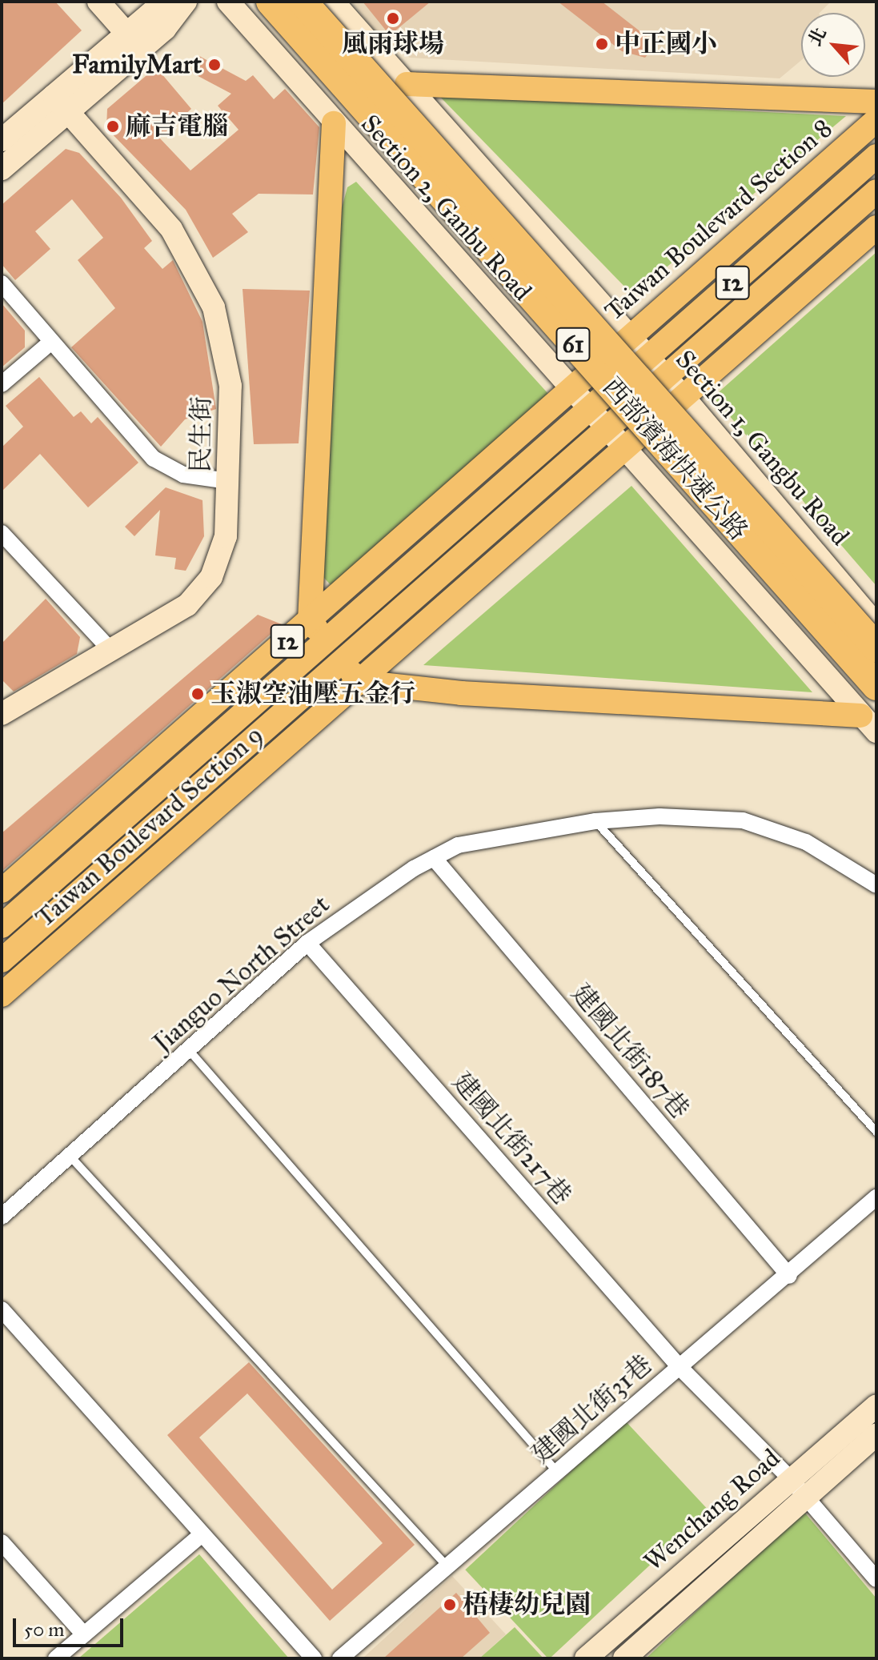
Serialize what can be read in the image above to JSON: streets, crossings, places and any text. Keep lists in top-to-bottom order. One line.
{"streets":{"highway":["61","西部濱海快速公路"],"main road":["Taiwan Boulevard Section 8","12","Taiwan Boulevard Section 9"],"street":["Section 2, Ganbu Road","民生街","Section 1, Gangbu Road","Jianguo North Street","建國北街187巷","建國北街217巷","建國北街31巷","Wenchang Road"]},"crossings":[["Section 2, Ganbu Road","Taiwan Boulevard Section 8"],["Section 2, Ganbu Road","12"],["Section 2, Ganbu Road","Section 1, Gangbu Road"],["Section 2, Ganbu Road","Taiwan Boulevard Section 9"],["Taiwan Boulevard Section 8","Section 1, Gangbu Road"],["Taiwan Boulevard Section 8","Taiwan Boulevard Section 9"],["12","Section 1, Gangbu Road"],["12","Taiwan Boulevard Section 9"],["Jianguo North Street","建國北街187巷"],["Jianguo North Street","建國北街217巷"],["建國北街187巷","建國北街31巷"],["建國北街217巷","建國北街31巷"],["建國北街217巷","Wenchang Road"]],"places":["風雨球場","中正國小","FamilyMart","麻吉電腦","玉淑空油壓五金行","梧棲幼兒園"],"scale_bar":"50 m","north":"top left"}
